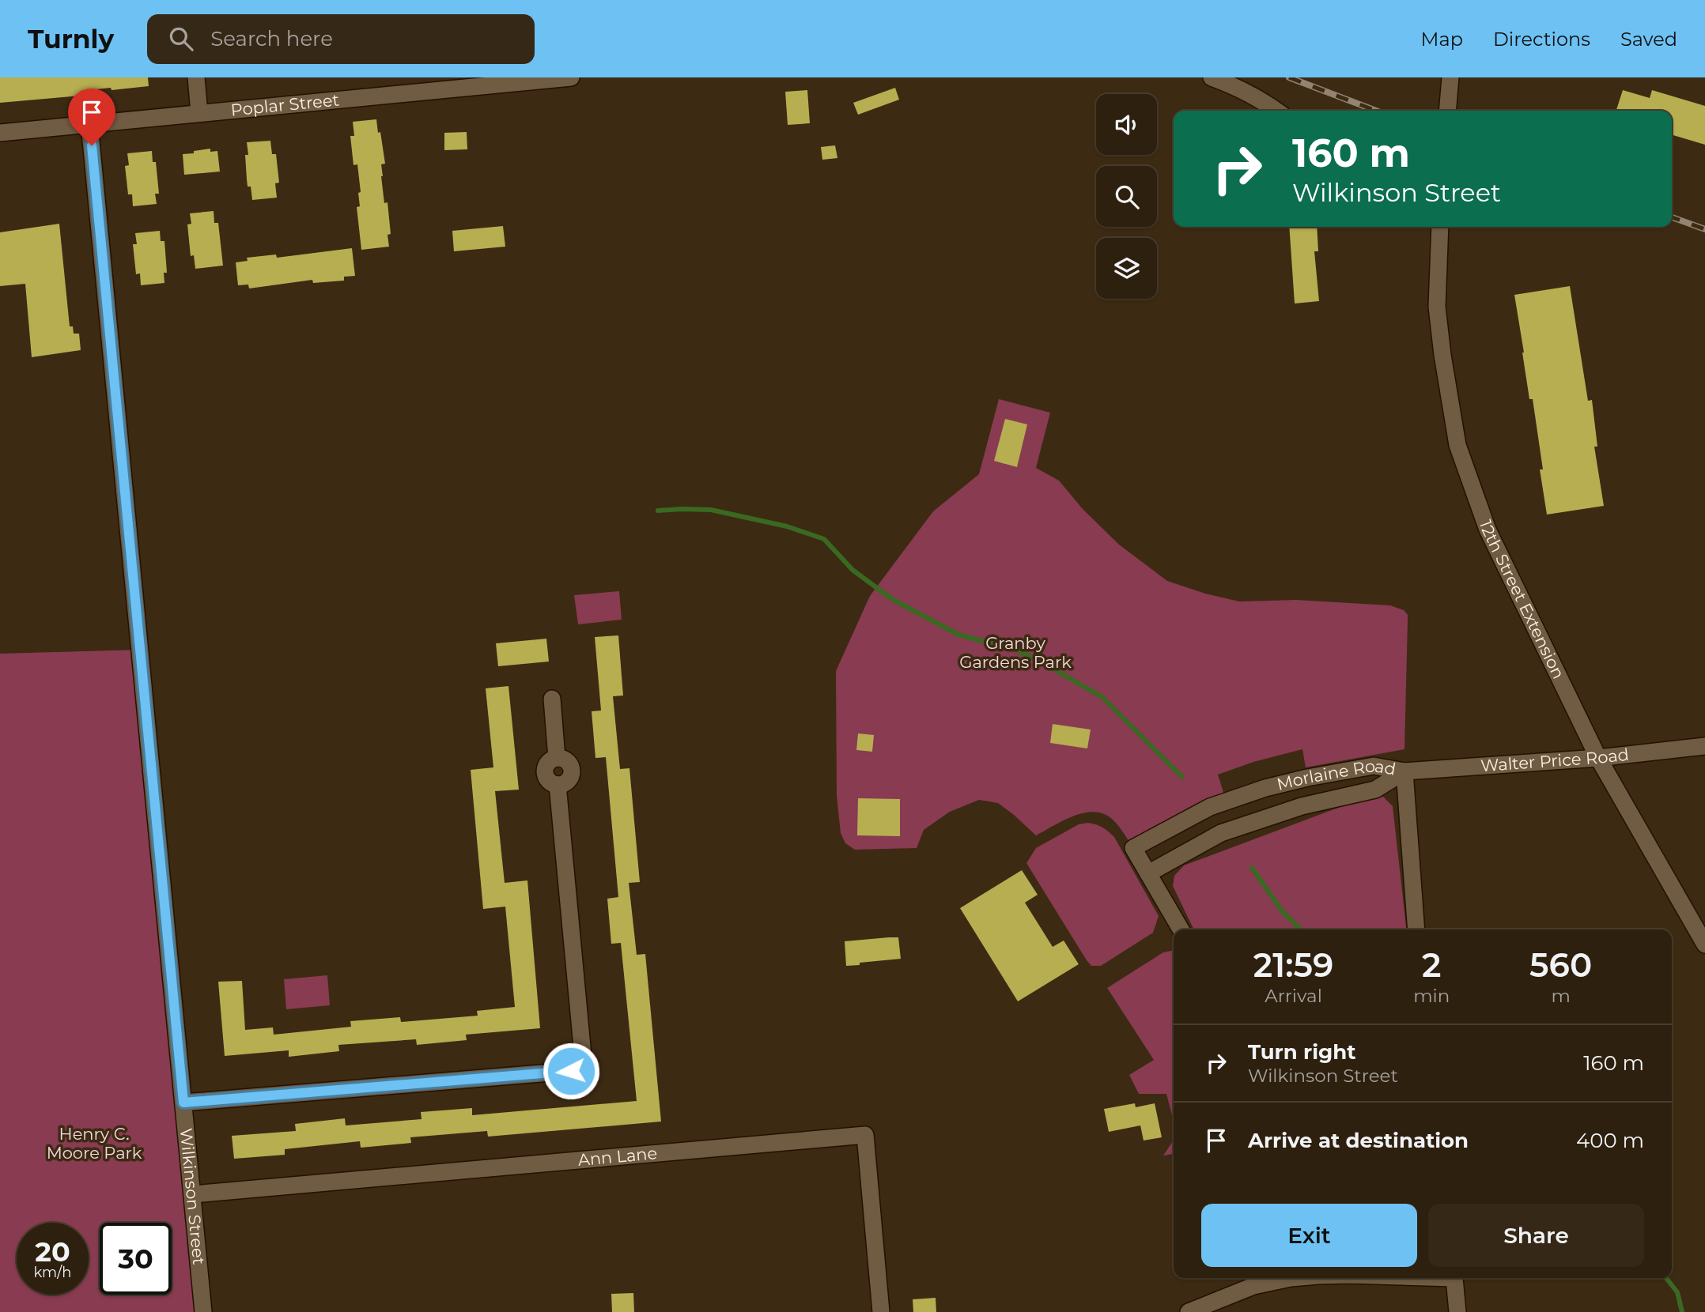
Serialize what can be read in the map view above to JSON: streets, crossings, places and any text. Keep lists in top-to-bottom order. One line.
{"streets":{"street":["Poplar Street","12th Street Extension","Walter Price Road","Morlaine Road","Ann Lane","Wilkinson Street"]},"crossings":[["Poplar Street","Wilkinson Street"],["12th Street Extension","Walter Price Road"],["Walter Price Road","Morlaine Road"],["Ann Lane","Wilkinson Street"]],"parks":["Granby Gardens Park","Henry C. Moore Park"],"page":{"header":"Turnly","search":"Search here","nav":["Map","Directions","Saved"],"turn":["160 m","Wilkinson Street"],"eta":["21:59","Arrival","2","min","560","m"],"list":[{"name":"Turn right","note":"Wilkinson Street","value":"160 m"},{"name":"Arrive at destination","value":"400 m"}],"buttons":["Exit","Share"],"speed":"20 km/h","limit":"30"}}
